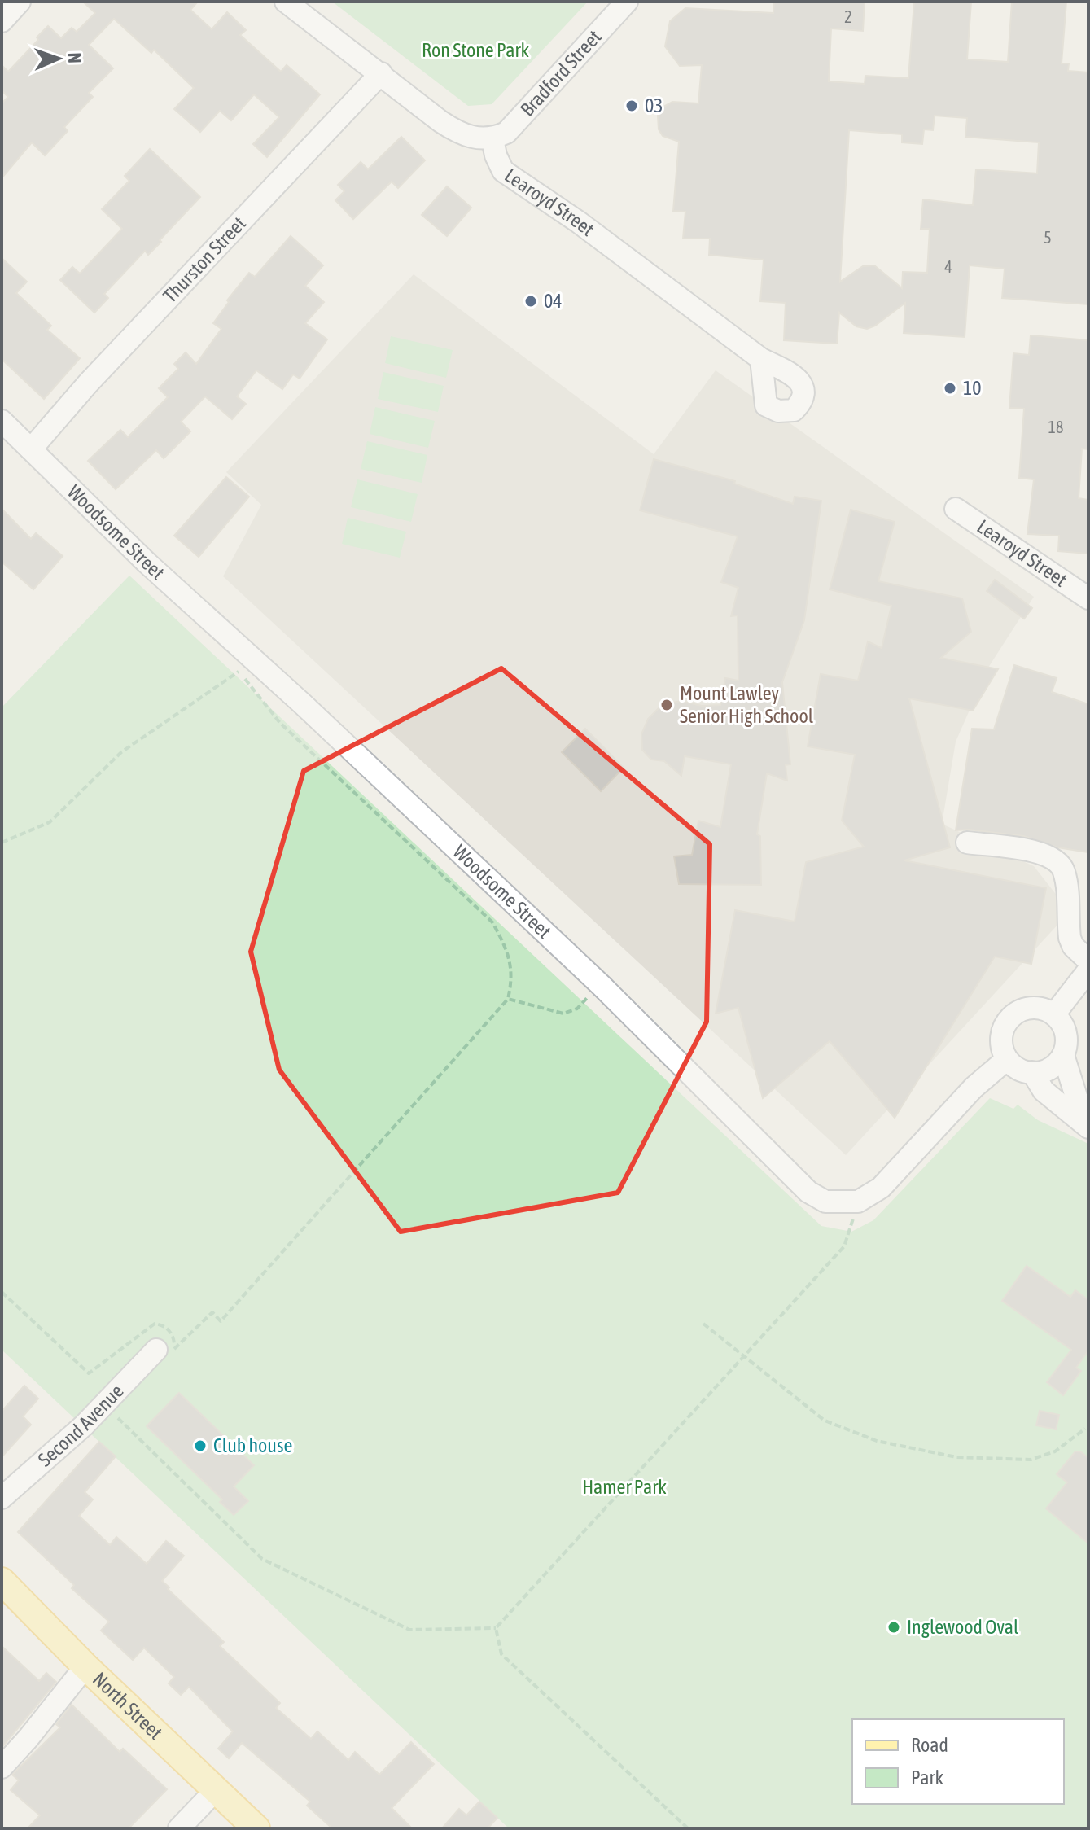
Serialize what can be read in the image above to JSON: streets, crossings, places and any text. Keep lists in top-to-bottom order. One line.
{"streets":{"main road":["North Street"],"street":["Bradford Street","Learoyd Street","Thurston Street","Woodsome Street","Second Avenue"]},"crossings":[["Bradford Street","Learoyd Street"],["Thurston Street","Woodsome Street"]],"parks":["Ron Stone Park","Hamer Park"],"places":["03","04","10","Mount Lawley Senior High School","Club house","Inglewood Oval"],"house_numbers":["2","5","4","18"],"legend":["Road","Park"],"north":"right"}
